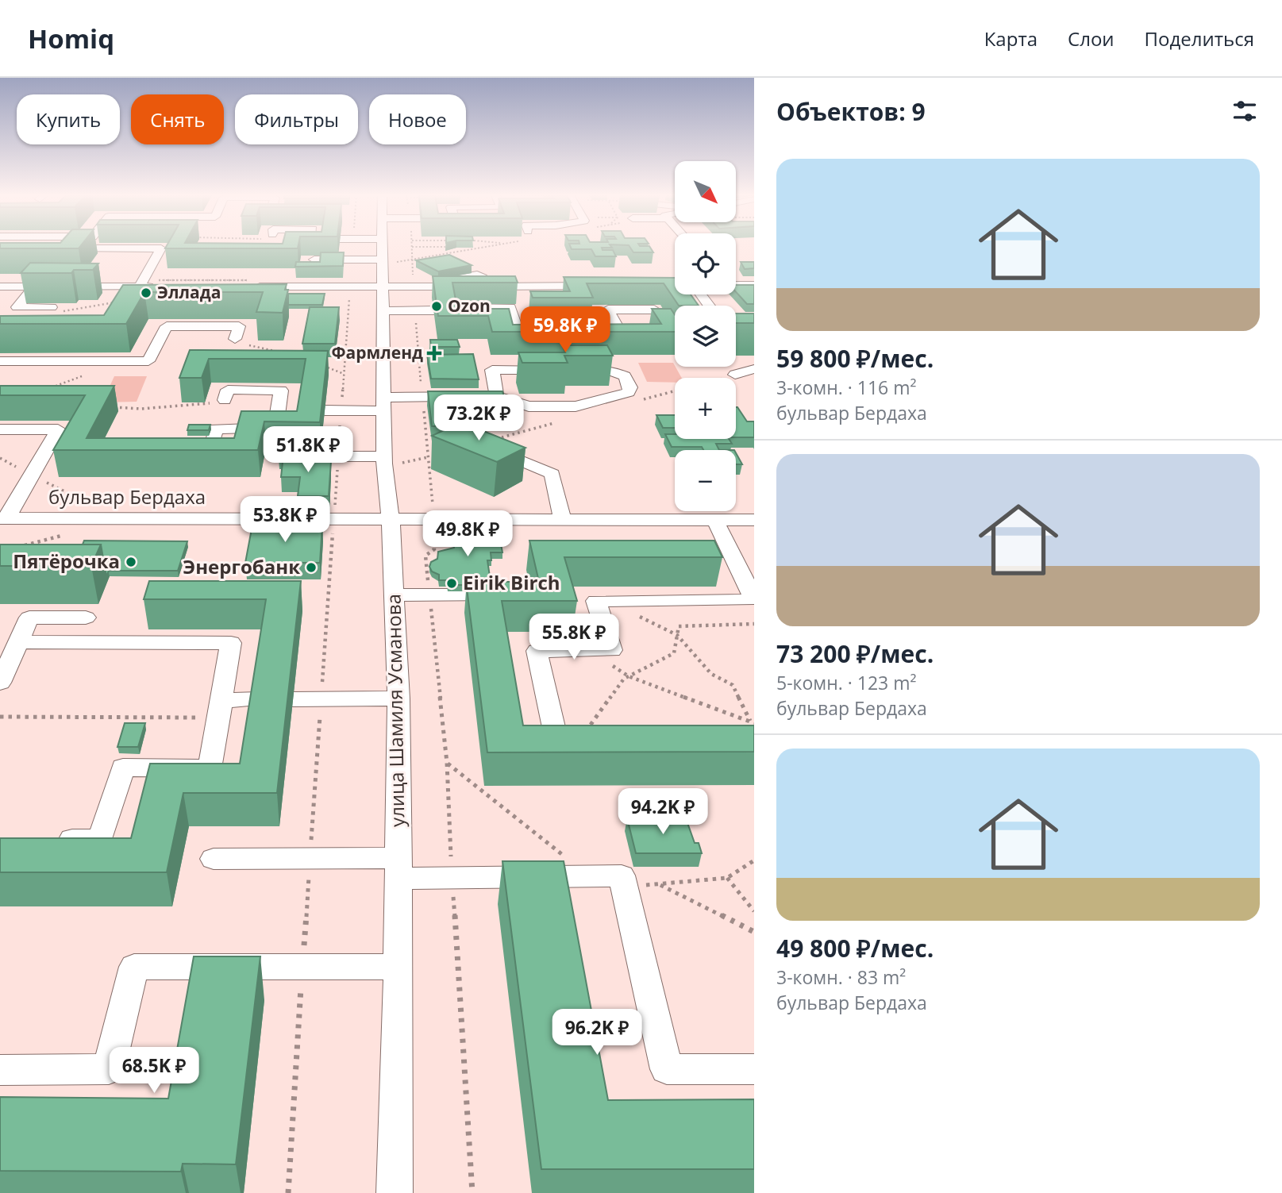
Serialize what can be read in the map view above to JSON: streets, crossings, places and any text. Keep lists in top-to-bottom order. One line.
{"streets":{"street":["бульвар Бердаха","улица Шамиля Усманова"]},"crossings":[["бульвар Бердаха","улица Шамиля Усманова"]],"places":{"other":["Эллада","Ozon","Пятёрочка","Энергобанк","Eirik Birch"],"health":["Фармленд"]},"north":"bottom right","page":{"header":"Homiq","nav":["Карта","Слои","Поделиться"],"heading":"Объектов: 9","chip":["Купить","Снять","Фильтры","Новое"],"list":[{"name":"59 800 ₽/мес.","note":"3-комн. · 116 m² · бульвар Бердаха"},{"name":"73 200 ₽/мес.","note":"5-комн. · 123 m² · бульвар Бердаха"},{"name":"49 800 ₽/мес.","note":"3-комн. · 83 m² · бульвар Бердаха"}],"map_buttons":["+","−"],"price":["59.8K ₽","73.2K ₽","51.8K ₽","53.8K ₽","49.8K ₽","55.8K ₽","94.2K ₽","96.2K ₽","68.5K ₽"]}}
